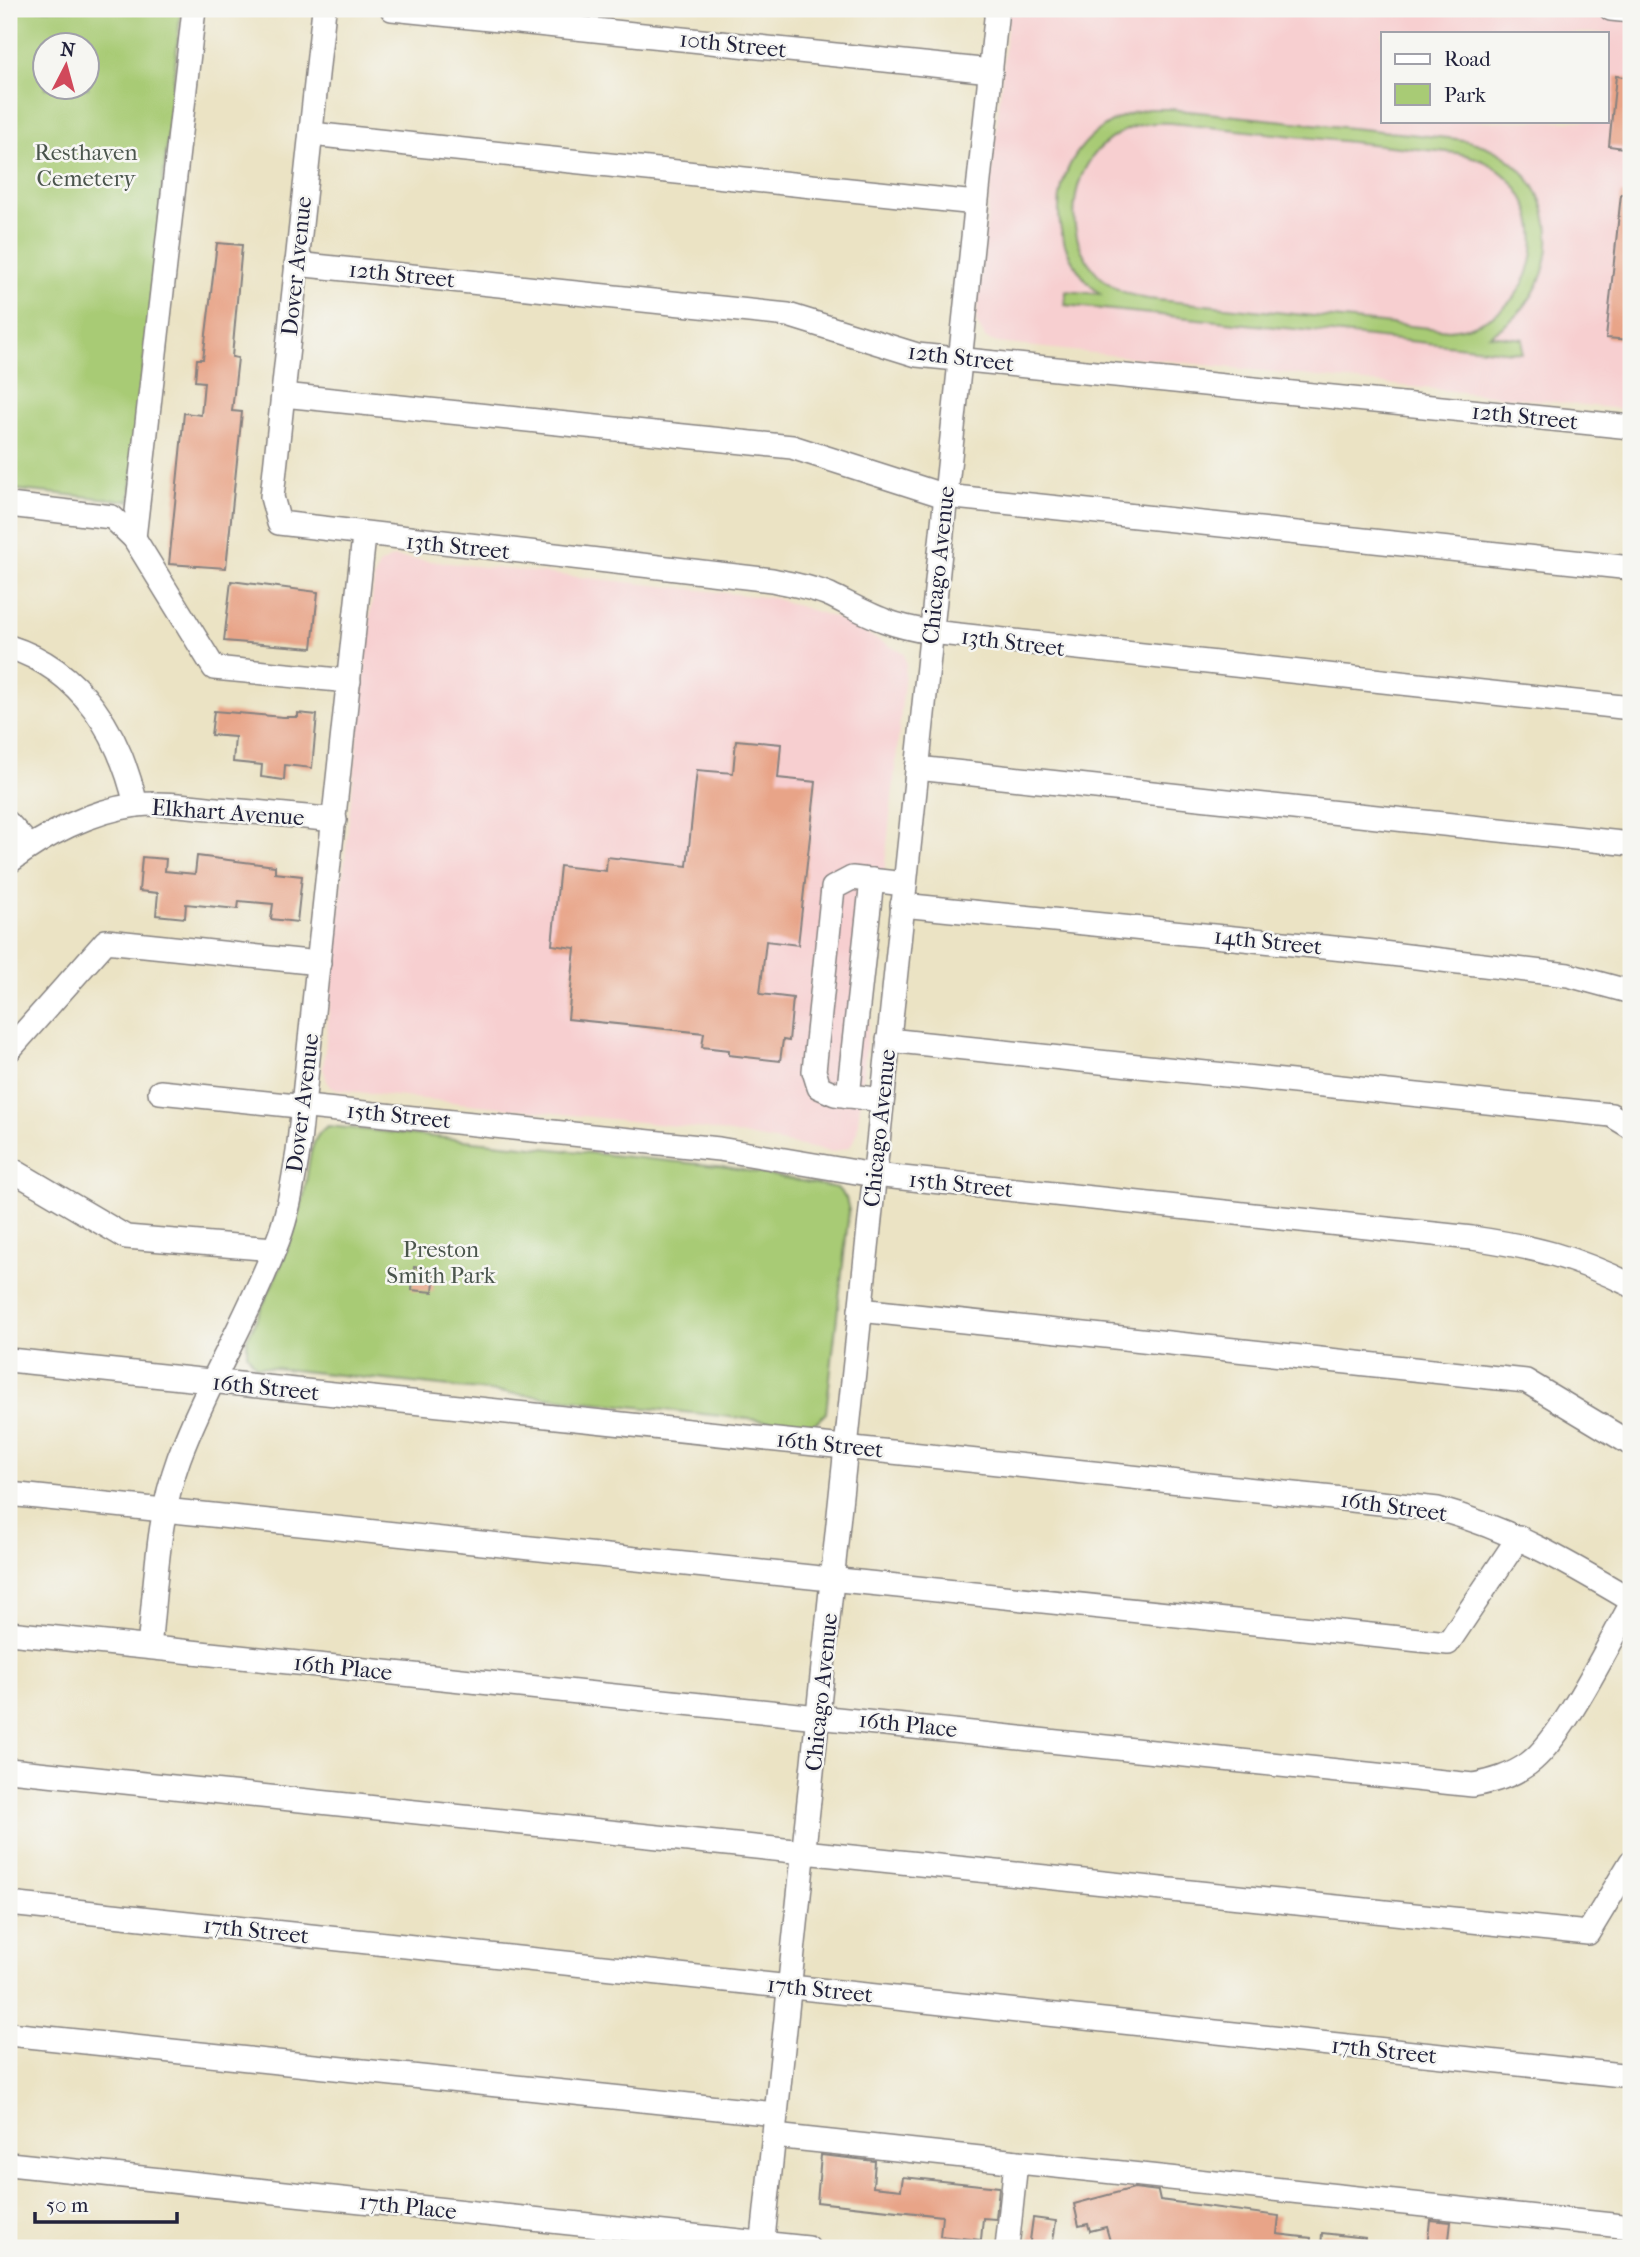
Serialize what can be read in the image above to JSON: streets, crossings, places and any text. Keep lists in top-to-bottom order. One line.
{"streets":{"street":["10th Street","Dover Avenue","12th Street","13th Street","Chicago Avenue","Elkhart Avenue","14th Street","15th Street","16th Street","16th Place","17th Street","17th Place"]},"crossings":[["10th Street","Chicago Avenue"],["Dover Avenue","12th Street"],["Dover Avenue","13th Street"],["Dover Avenue","Elkhart Avenue"],["Dover Avenue","15th Street"],["Dover Avenue","16th Street"],["Dover Avenue","16th Place"],["12th Street","Chicago Avenue"],["13th Street","Chicago Avenue"],["Chicago Avenue","14th Street"],["Chicago Avenue","15th Street"],["Chicago Avenue","16th Street"],["Chicago Avenue","16th Place"],["Chicago Avenue","17th Street"],["Chicago Avenue","17th Place"],["16th Street","16th Place"]],"parks":["Resthaven Cemetery","Preston Smith Park"],"legend":["Road","Park"],"scale_bar":"50 m","north":"top"}
